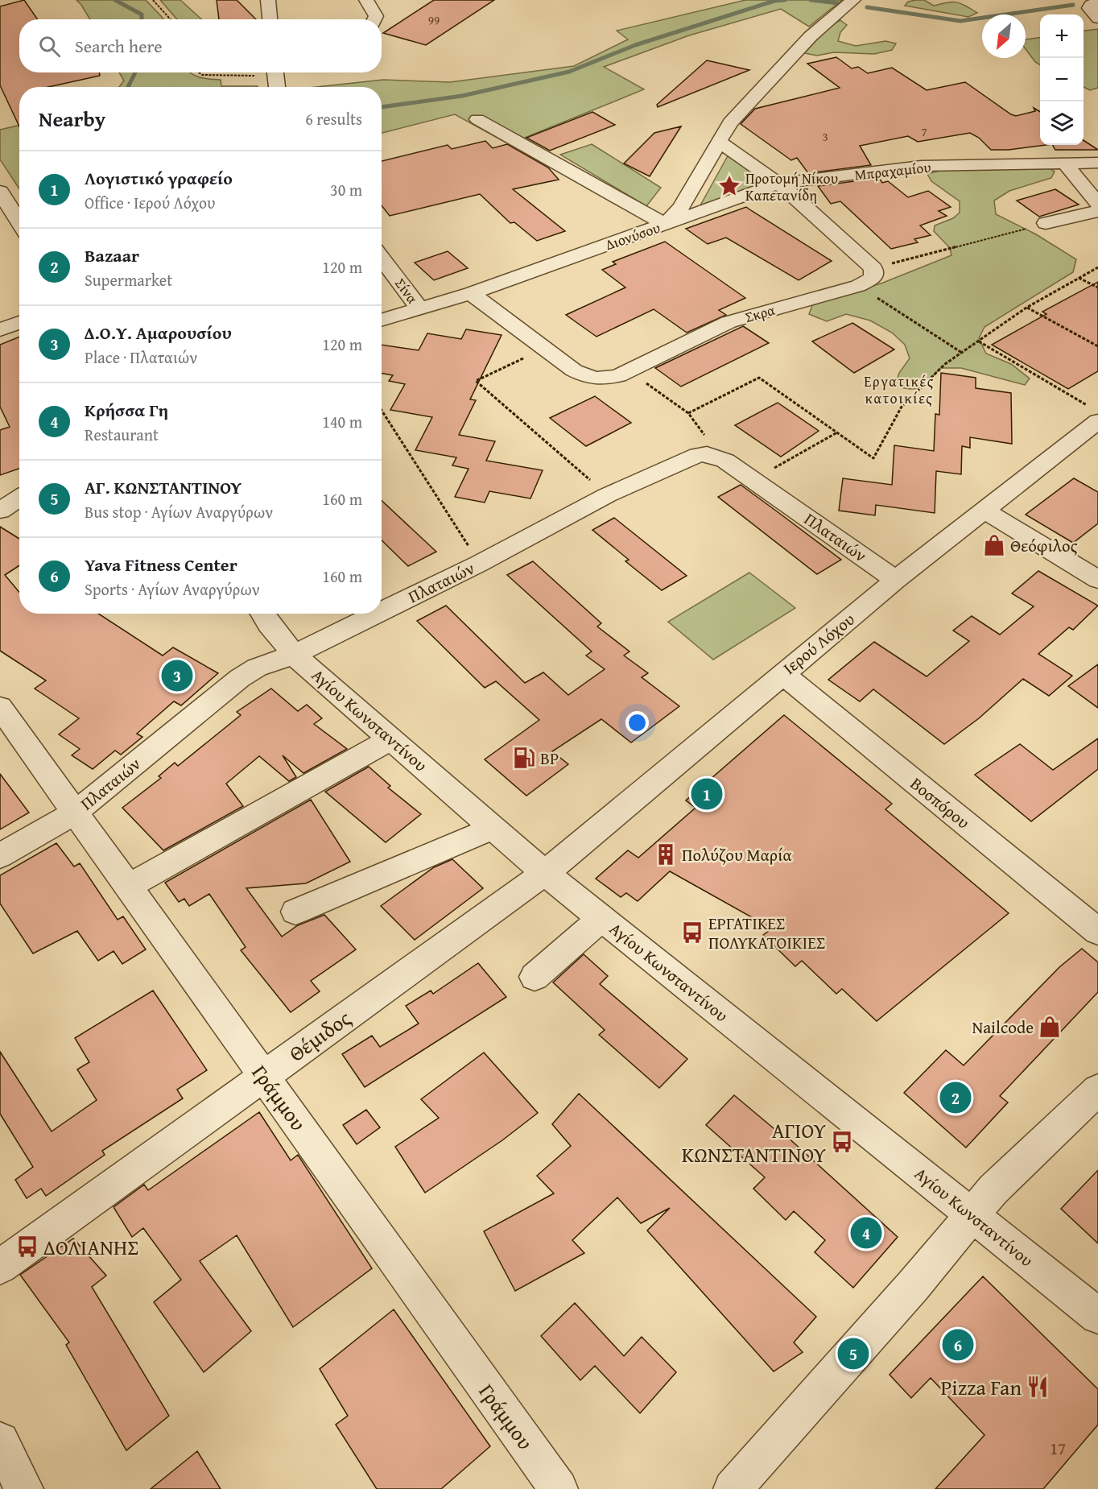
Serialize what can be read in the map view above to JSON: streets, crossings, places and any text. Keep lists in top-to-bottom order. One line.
{"streets":{"street":["Μπραχαμίου","Διονύσου","Σίνα","Σκρα","Πλαταιών","Ιερού Λόχου","Αγίου Κωνσταντίνου","Βοσπόρου","Θέμιδος","Γράμμου"]},"crossings":[["Μπραχαμίου","Διονύσου"],["Διονύσου","Σίνα"],["Διονύσου","Σκρα"],["Πλαταιών","Ιερού Λόχου"],["Πλαταιών","Αγίου Κωνσταντίνου"],["Πλαταιών","Γράμμου"],["Ιερού Λόχου","Αγίου Κωνσταντίνου"],["Ιερού Λόχου","Βοσπόρου"],["Ιερού Λόχου","Θέμιδος"],["Αγίου Κωνσταντίνου","Θέμιδος"],["Θέμιδος","Γράμμου"]],"districts":["Εργατικές κατοικίες"],"places":{"place":["Προτομή Νίκου Καπετανίδη"],"shop":["Θεόφιλος","Nailcode"],"fuel station":["BP"],"building":["Πολύζου Μαρία"],"bus stop":["ΕΡΓΑΤΙΚΕΣ ΠΟΛΥΚΑΤΟΙΚΙΕΣ","ΑΓΙΟΥ ΚΩΝΣΤΑΝΤΙΝΟΥ","ΔΟΛΙΑΝΗΣ"],"restaurant":["Pizza Fan"]},"house_numbers":["99","7","3","17"],"north":"bottom left","page":{"map_buttons":["+","−"],"search":"Search here","heading":["Nearby","6 results"],"list":[{"mark":"1","name":"Λογιστικό γραφείο","note":"Office · Ιερού Λόχου","value":"30 m"},{"mark":"2","name":"Bazaar","note":"Supermarket","value":"120 m"},{"mark":"3","name":"Δ.Ο.Υ. Αμαρουσίου","note":"Place · Πλαταιών","value":"120 m"},{"mark":"4","name":"Κρήσσα Γη","note":"Restaurant","value":"140 m"},{"mark":"5","name":"ΑΓ. ΚΩΝΣΤΑΝΤΙΝΟΥ","note":"Bus stop · Αγίων Αναργύρων","value":"160 m"},{"mark":"6","name":"Yava Fitness Center","note":"Sports · Αγίων Αναργύρων","value":"160 m"}],"pins":["3","1","2","4","6","5"]}}
